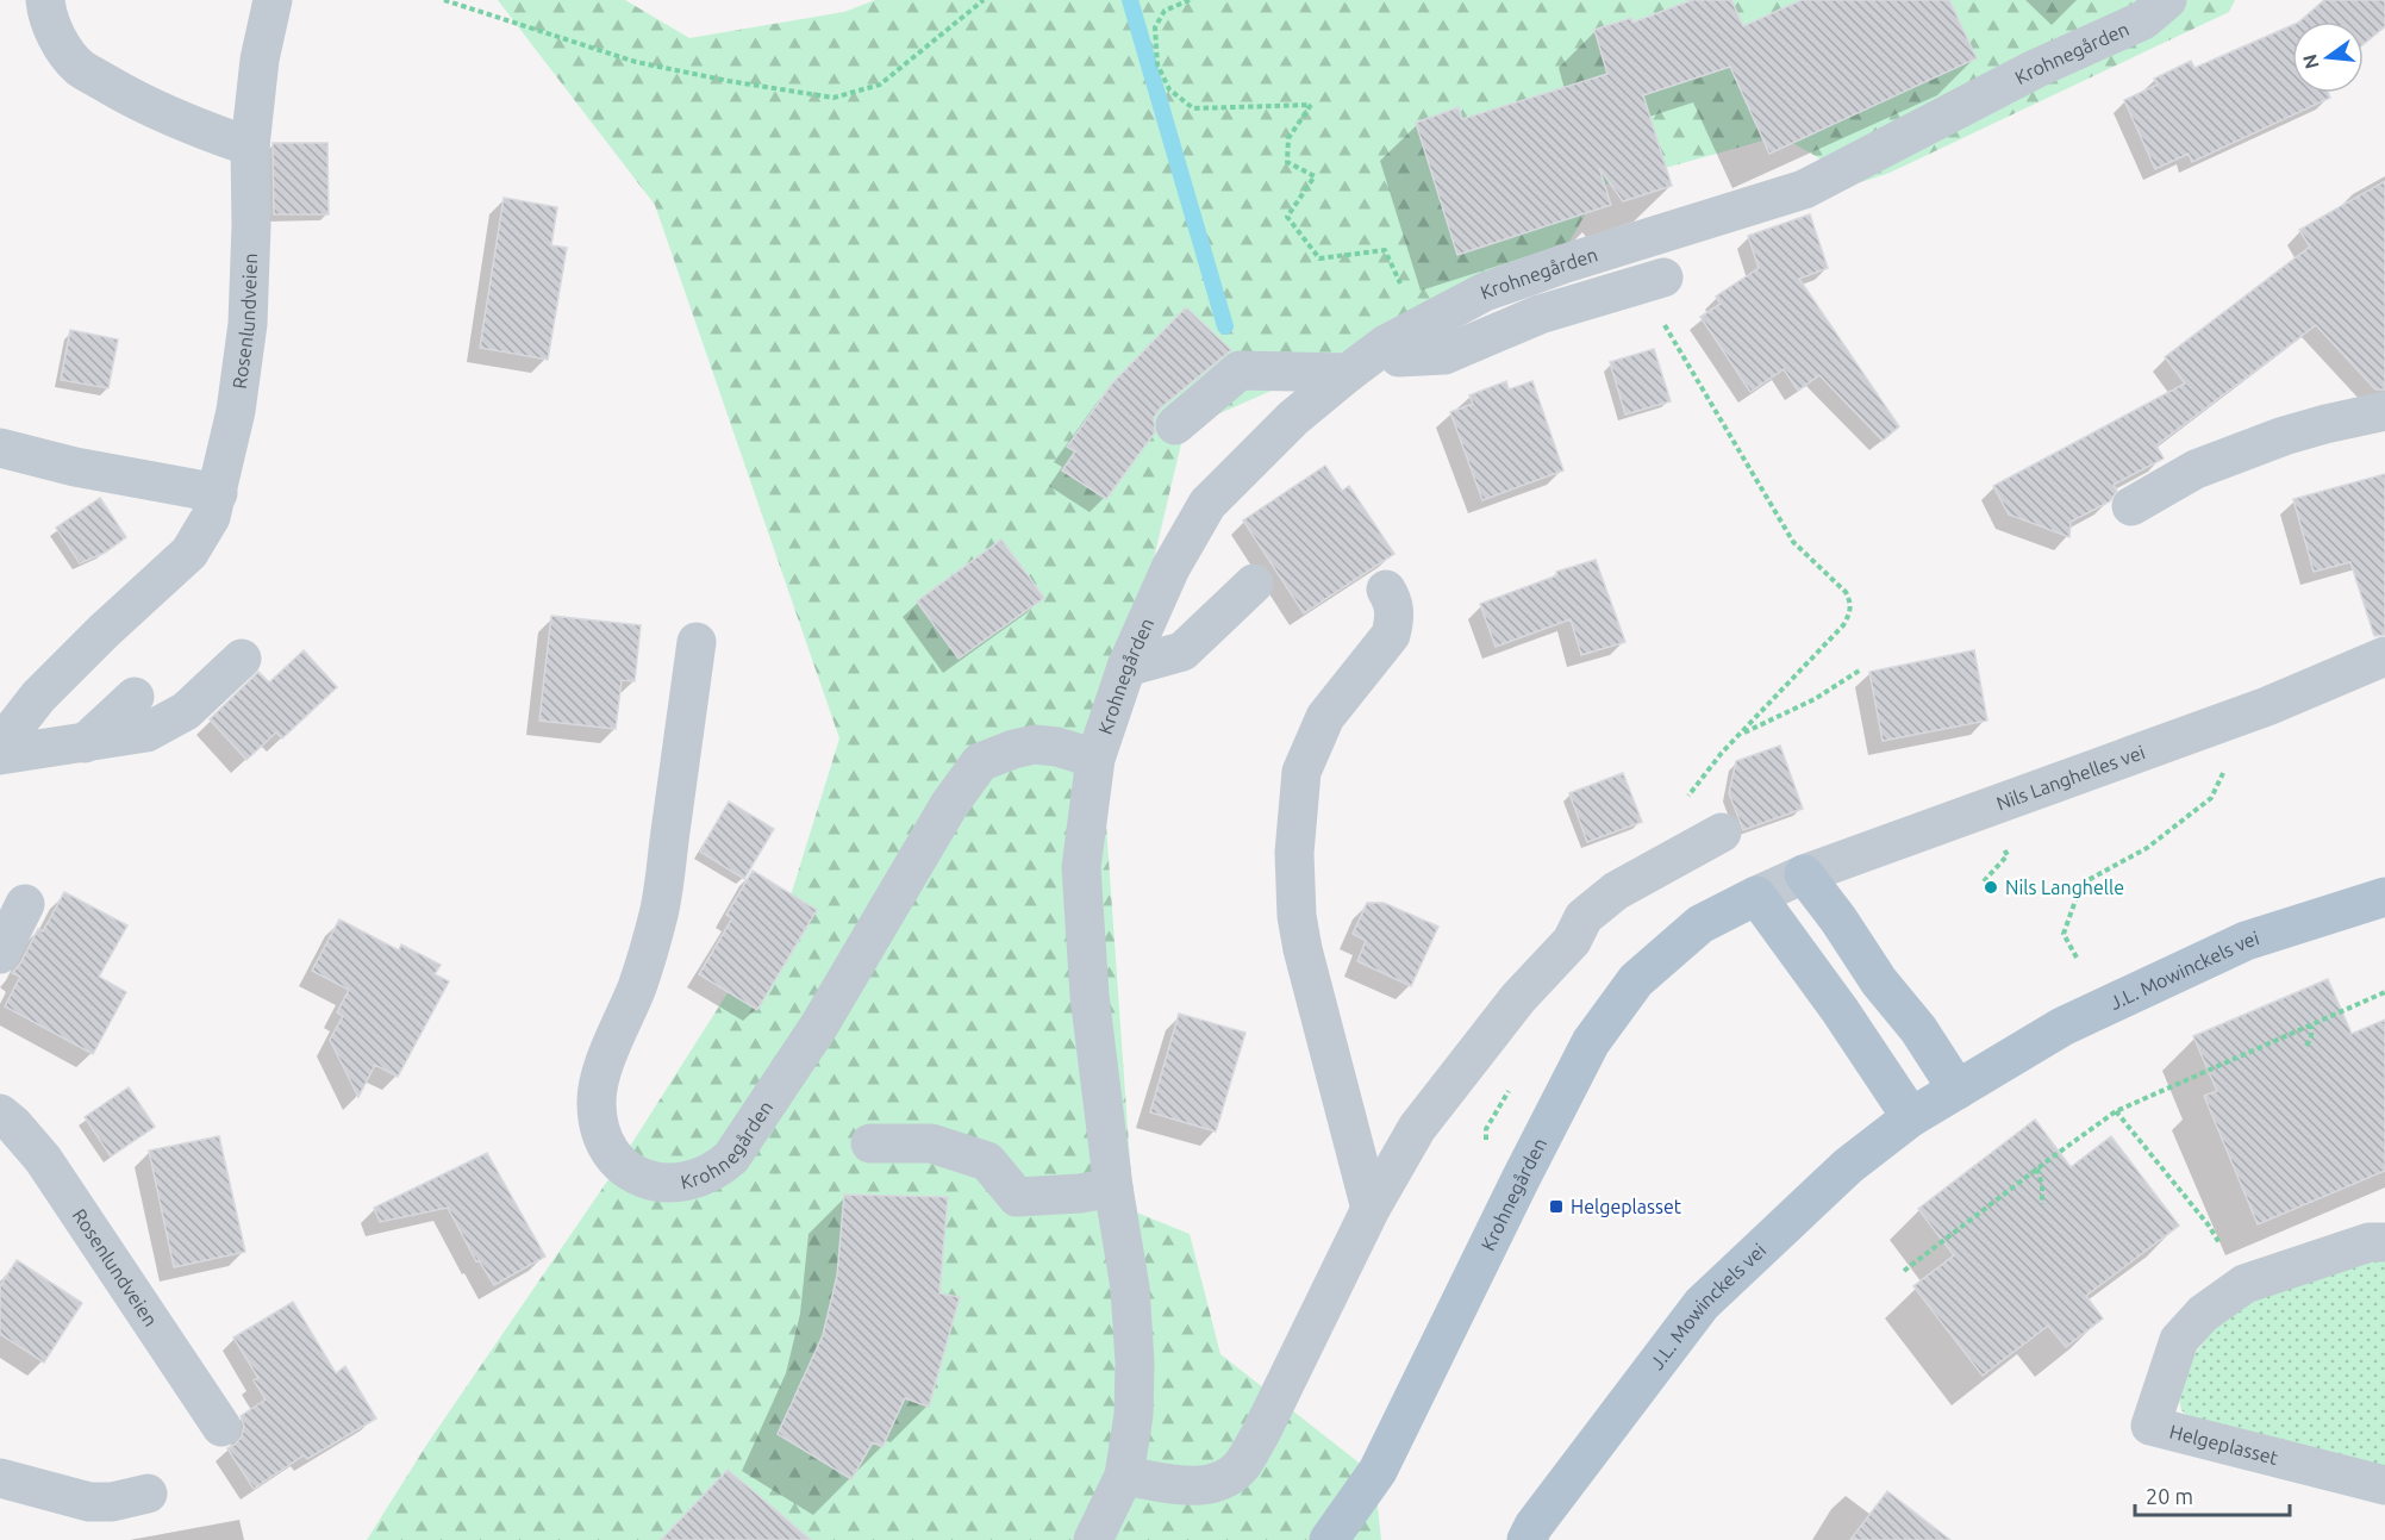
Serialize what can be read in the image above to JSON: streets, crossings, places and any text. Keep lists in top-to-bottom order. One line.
{"streets":{"main road":["Krohnegården","J.L. Mowinckels vei"],"street":["Rosenlundveien","Nils Langhelles vei","Helgeplasset"]},"crossings":[["Krohnegården","Nils Langhelles vei"]],"places":{"other":["Nils Langhelle"],"transit":["Helgeplasset"]},"scale_bar":"20 m","north":"left"}
